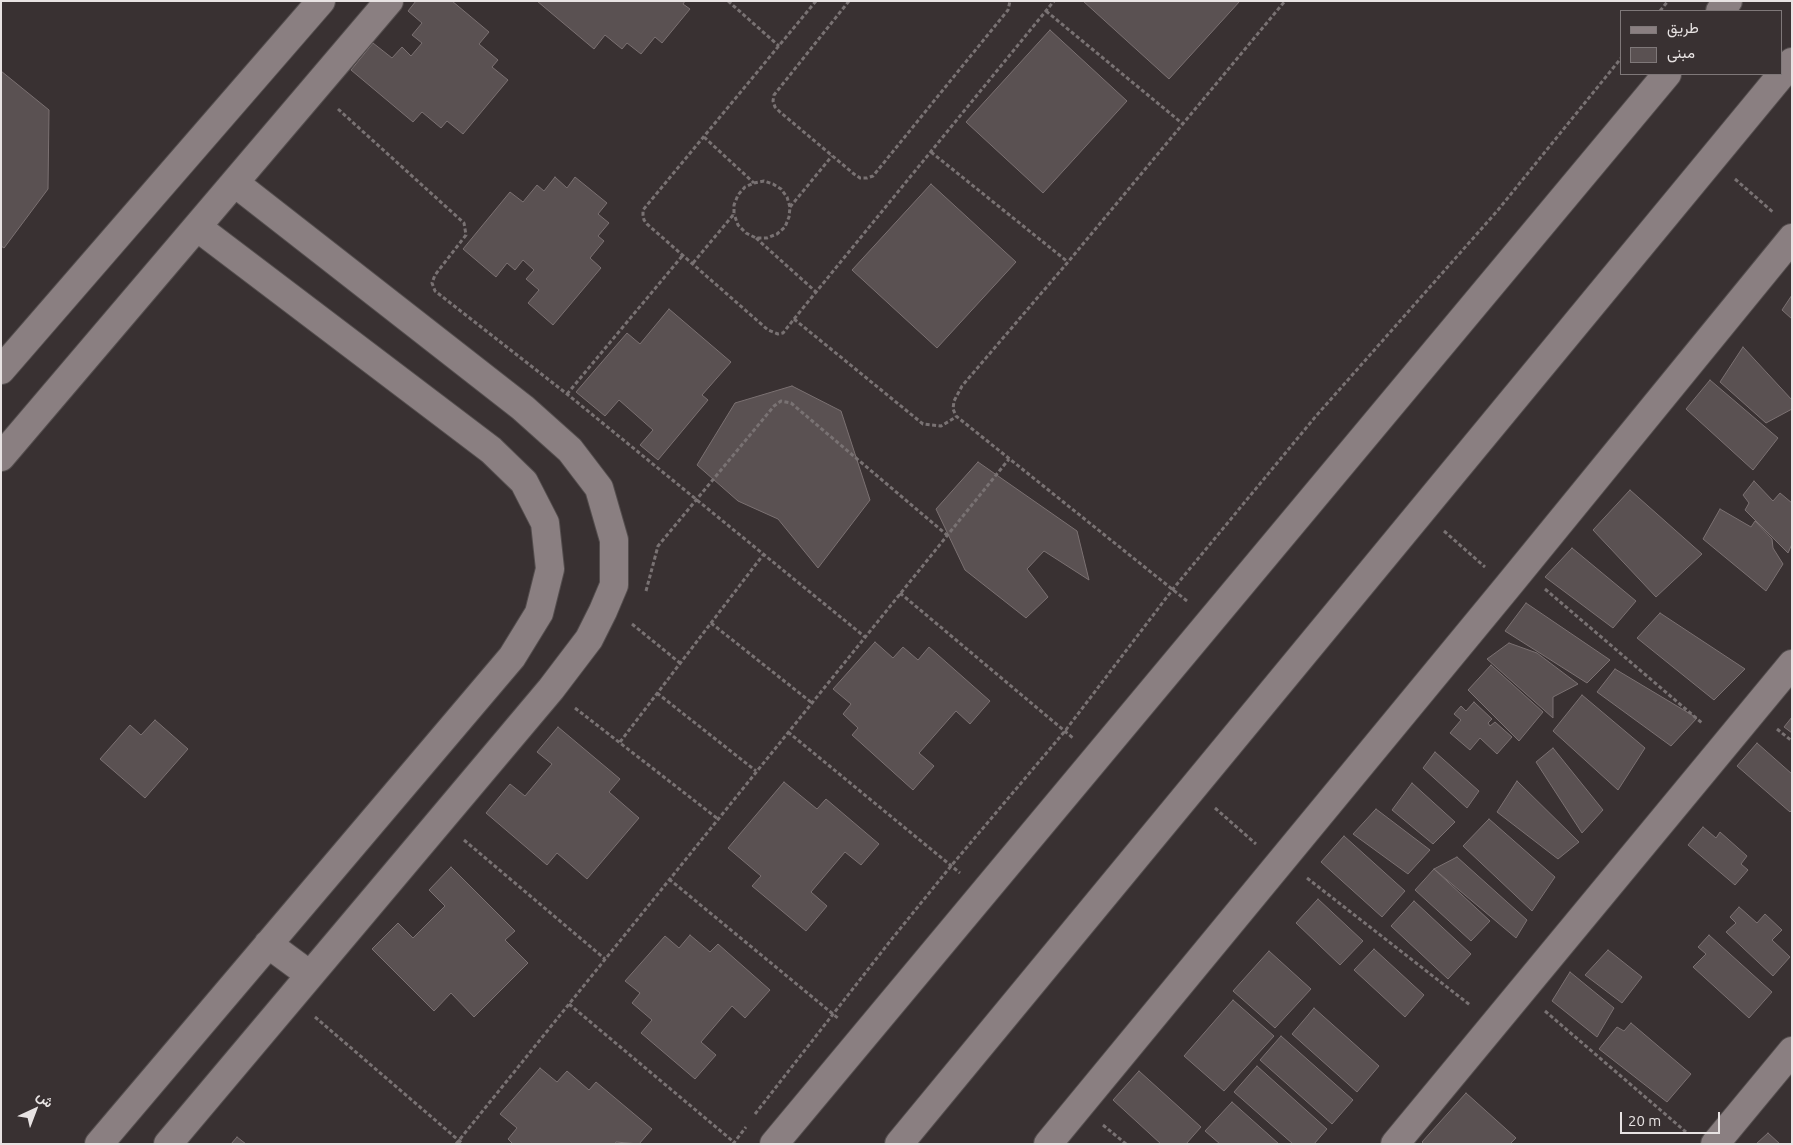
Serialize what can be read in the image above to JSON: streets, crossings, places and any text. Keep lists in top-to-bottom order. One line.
{"legend":["طريق","مبنى"],"scale_bar":"20 m","north":"top right"}
